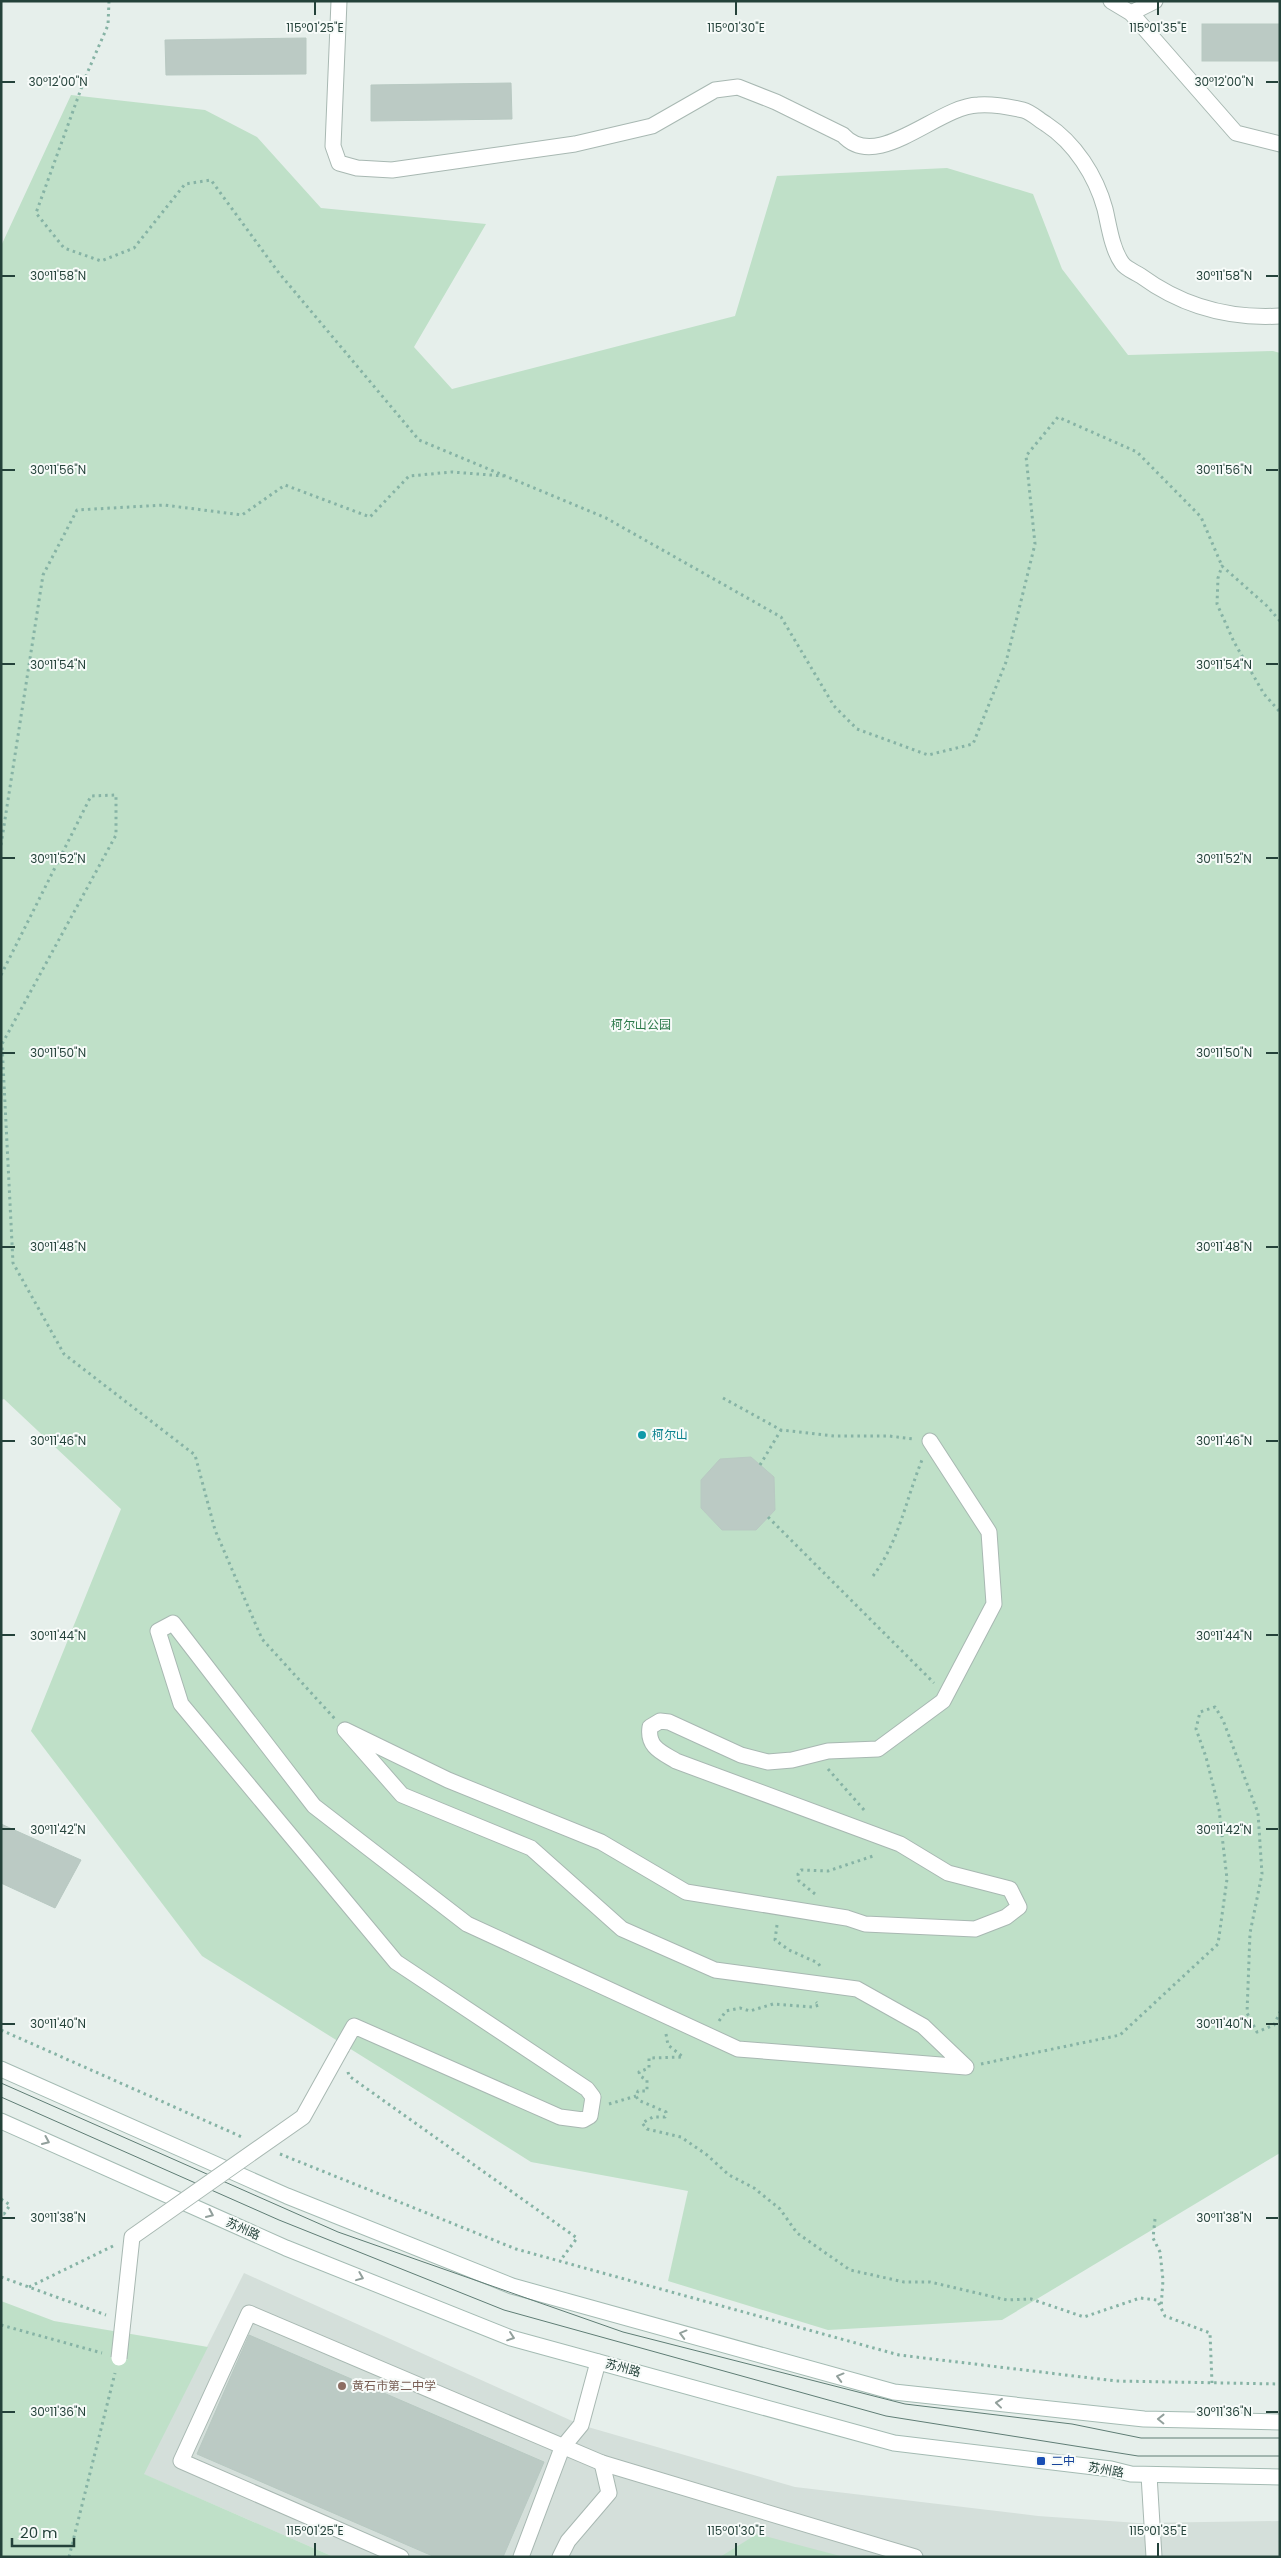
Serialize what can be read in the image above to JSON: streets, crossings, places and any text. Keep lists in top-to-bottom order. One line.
{"streets":{"street":["苏州路"]},"parks":["柯尔山公园"],"places":{"other":["柯尔山","黄石市第二中学"],"transit":["二中"]},"scale_bar":"20 m","coordinates":["115°01'25\"E","115°01'30\"E","115°01'35\"E","30°12'00\"N","30°11'58\"N","30°11'56\"N","30°11'54\"N","30°11'52\"N","30°11'50\"N","30°11'48\"N","30°11'46\"N","30°11'44\"N","30°11'42\"N","30°11'40\"N","30°11'38\"N","30°11'36\"N"]}
